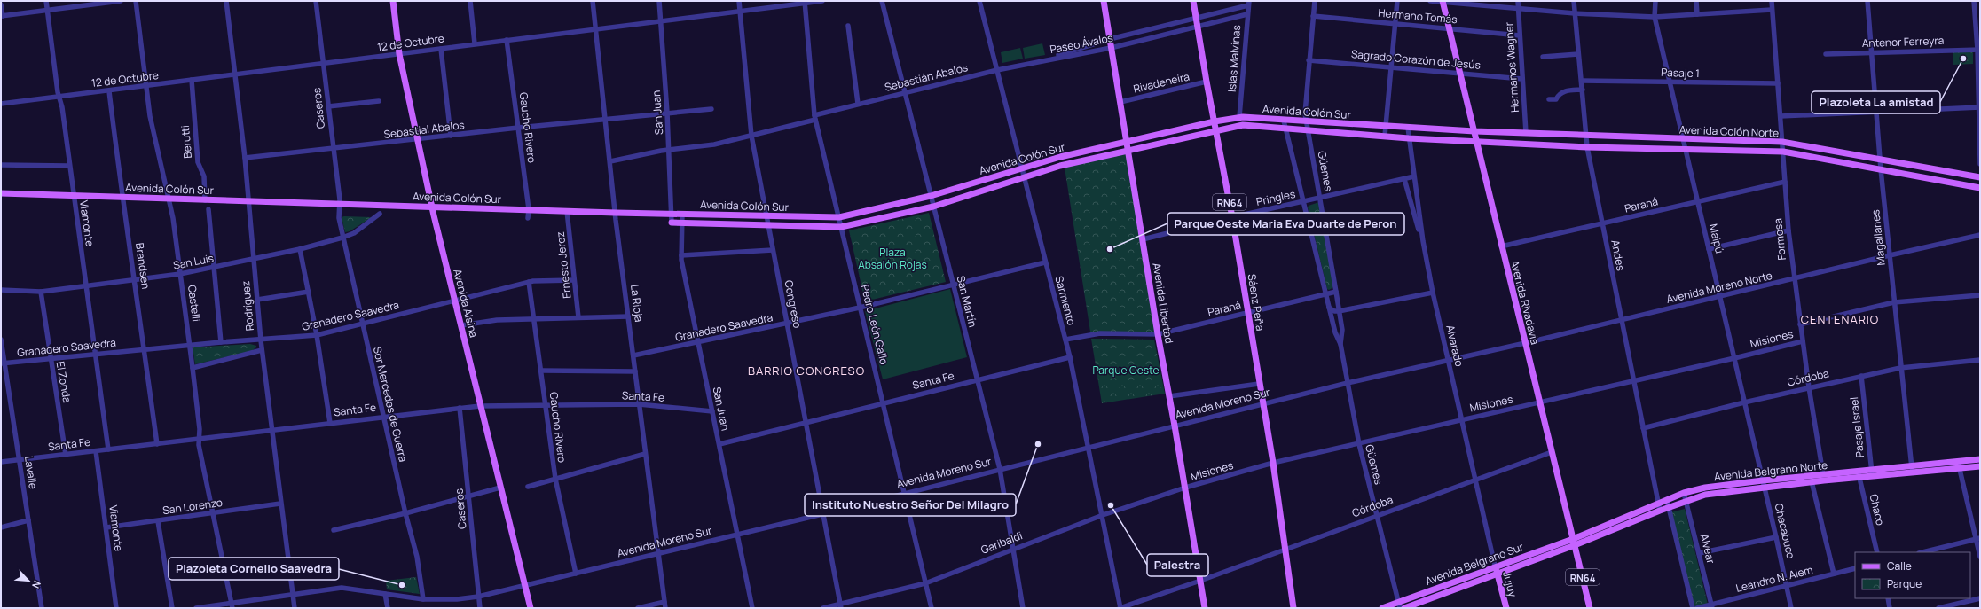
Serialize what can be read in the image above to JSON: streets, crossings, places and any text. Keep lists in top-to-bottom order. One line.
{"streets":{"main road":["Avenida Colón Sur","Avenida Colón Norte","RN64","Sáenz Peña","Avenida Rivadavia","Avenida Alsina","Avenida Libertad","Avenida Belgrano Norte","Avenida Belgrano Sur","Jujuy"],"street":["Hermano Tomás","Antenor Ferreyra","12 de Octubre","Paseo Ávalos","Islas Malvinas","Sagrado Corazón de Jesús","Hermanos Wagner","Pasaje 1","Sebastián Abalos","Rivadeneira","Caseros","San Juan","Gaucho Rivero","Sebastial Abalos","Berutti","Güemes","Pringles","Paraná","Viamonte","Magallanes","Maipú","Formosa","Andes","San Luis","Ernesto Jerez","Brandsen","Avenida Moreno Norte","Sarmiento","San Martín","Castelli","La Rioja","Congreso","Rodríguez","Granadero Saavedra","Pedro León Gallo","Misiones","Alvarado","Córdoba","Santa Fe","El Zonda","Avenida Moreno Sur","Sor Mercedes de Guerra","Pasaje Israel","Lavalle","San Lorenzo","Chaco","Chacabuco","Garibaldi","Alvear","Leandro N. Alem"]},"crossings":[["Hermano Tomás","Hermanos Wagner"],["Hermano Tomás","Güemes"],["Hermano Tomás","Avenida Rivadavia"],["Antenor Ferreyra","Magallanes"],["12 de Octubre","Caseros"],["12 de Octubre","San Juan"],["12 de Octubre","Gaucho Rivero"],["12 de Octubre","Berutti"],["12 de Octubre","Viamonte"],["12 de Octubre","Brandsen"],["12 de Octubre","Castelli"],["12 de Octubre","Avenida Alsina"],["12 de Octubre","La Rioja"],["12 de Octubre","Congreso"],["12 de Octubre","Rodríguez"],["12 de Octubre","Pedro León Gallo"],["Paseo Ávalos","Islas Malvinas"],["Paseo Ávalos","Sebastián Abalos"],["Paseo Ávalos","Sáenz Peña"],["Paseo Ávalos","Avenida Libertad"],["Islas Malvinas","Avenida Colón Sur"],["Sagrado Corazón de Jesús","Hermanos Wagner"],["Sagrado Corazón de Jesús","Güemes"],["Sagrado Corazón de Jesús","Avenida Rivadavia"],["Hermanos Wagner","Avenida Colón Norte"],["Pasaje 1","Maipú"],["Pasaje 1","Formosa"],["Pasaje 1","Andes"],["Sebastián Abalos","San Juan"],["Sebastián Abalos","Sarmiento"],["Sebastián Abalos","San Martín"],["Sebastián Abalos","La Rioja"],["Sebastián Abalos","Congreso"],["Sebastián Abalos","Pedro León Gallo"],["Rivadeneira","Sáenz Peña"],["Rivadeneira","Avenida Libertad"],["Caseros","Avenida Colón Sur"],["Caseros","Sebastial Abalos"],["Caseros","Santa Fe"],["Caseros","Avenida Moreno Sur"],["Caseros","Sor Mercedes de Guerra"],["Avenida Colón Sur","San Juan"],["Avenida Colón Sur","Gaucho Rivero"],["Avenida Colón Sur","Avenida Colón Norte"],["Avenida Colón Sur","Berutti"],["Avenida Colón Sur","Güemes"],["Avenida Colón Sur","Viamonte"],["Avenida Colón Sur","Ernesto Jerez"],["Avenida Colón Sur","Brandsen"],["Avenida Colón Sur","Sarmiento"],["Avenida Colón Sur","San Martín"],["Avenida Colón Sur","Sáenz Peña"],["Avenida Colón Sur","Avenida Rivadavia"],["Avenida Colón Sur","Castelli"],["Avenida Colón Sur","Avenida Alsina"],["Avenida Colón Sur","La Rioja"],["Avenida Colón Sur","Avenida Libertad"],["Avenida Colón Sur","Congreso"],["Avenida Colón Sur","Rodríguez"],["Avenida Colón Sur","Pedro León Gallo"],["Avenida Colón Sur","Alvarado"],["San Juan","Sebastial Abalos"],["San Juan","Granadero Saavedra"],["San Juan","Santa Fe"],["San Juan","Avenida Moreno Sur"],["Gaucho Rivero","Sebastial Abalos"],["Gaucho Rivero","Granadero Saavedra"],["Gaucho Rivero","Santa Fe"],["Gaucho Rivero","Avenida Moreno Sur"],["Sebastial Abalos","Avenida Alsina"],["Sebastial Abalos","La Rioja"],["Sebastial Abalos","Rodríguez"],["Avenida Colón Norte","Magallanes"],["Avenida Colón Norte","Maipú"],["Avenida Colón Norte","Formosa"],["Avenida Colón Norte","Andes"],["Avenida Colón Norte","Avenida Rivadavia"],["Güemes","Pringles"],["Güemes","Paraná"],["Güemes","Misiones"],["Güemes","Córdoba"],["Güemes","Avenida Moreno Sur"],["Güemes","Avenida Belgrano Sur"],["Pringles","Sáenz Peña"],["Pringles","Avenida Libertad"],["Pringles","Alvarado"],["Paraná","Maipú"],["Paraná","Formosa"],["Paraná","Andes"],["Paraná","Sáenz Peña"],["Paraná","Avenida Rivadavia"],["Paraná","Avenida Libertad"],["Viamonte","San Luis"],["Viamonte","Granadero Saavedra"],["Viamonte","Santa Fe"],["Viamonte","San Lorenzo"],["Magallanes","Avenida Moreno Norte"],["Magallanes","Misiones"],["Magallanes","Córdoba"],["Magallanes","Avenida Belgrano Norte"],["Maipú","Avenida Moreno Norte"],["Maipú","Misiones"],["Maipú","Córdoba"],["Maipú","Avenida Belgrano Norte"],["Maipú","Chacabuco"],["Formosa","Avenida Moreno Norte"],["Formosa","Misiones"],["Formosa","Córdoba"],["Formosa","Avenida Belgrano Norte"],["Andes","Avenida Moreno Norte"],["Andes","Misiones"],["Andes","Córdoba"],["Andes","Avenida Belgrano Norte"],["San Luis","Brandsen"],["San Luis","Castelli"],["San Luis","Rodríguez"],["San Luis","El Zonda"],["San Luis","Sor Mercedes de Guerra"],["Ernesto Jerez","Granadero Saavedra"],["Brandsen","Granadero Saavedra"],["Brandsen","Santa Fe"],["Avenida Moreno Norte","Avenida Rivadavia"],["Avenida Moreno Norte","Avenida Moreno Sur"],["Sarmiento","Granadero Saavedra"],["Sarmiento","Córdoba"],["Sarmiento","Santa Fe"],["Sarmiento","Avenida Moreno Sur"],["Sarmiento","Garibaldi"],["San Martín","Granadero Saavedra"],["San Martín","Santa Fe"],["San Martín","Avenida Moreno Sur"],["San Martín","Garibaldi"],["Sáenz Peña","Misiones"],["Sáenz Peña","Córdoba"],["Sáenz Peña","Avenida Moreno Sur"],["Avenida Rivadavia","Misiones"],["Avenida Rivadavia","Córdoba"],["Avenida Rivadavia","Avenida Moreno Sur"],["Avenida Rivadavia","Avenida Belgrano Norte"],["Avenida Rivadavia","Avenida Belgrano Sur"],["Castelli","Granadero Saavedra"],["Castelli","Santa Fe"],["Castelli","Avenida Moreno Sur"],["Castelli","San Lorenzo"],["Avenida Alsina","Granadero Saavedra"],["Avenida Alsina","Santa Fe"],["Avenida Alsina","Avenida Moreno Sur"],["La Rioja","Granadero Saavedra"],["La Rioja","Santa Fe"],["La Rioja","Avenida Moreno Sur"],["Avenida Libertad","Misiones"],["Avenida Libertad","Córdoba"],["Avenida Libertad","Avenida Moreno Sur"],["Avenida Libertad","Garibaldi"],["Congreso","Granadero Saavedra"],["Congreso","Santa Fe"],["Congreso","Avenida Moreno Sur"],["Congreso","Garibaldi"],["Rodríguez","Granadero Saavedra"],["Rodríguez","Santa Fe"],["Rodríguez","Avenida Moreno Sur"],["Rodríguez","San Lorenzo"],["Granadero Saavedra","Pedro León Gallo"],["Granadero Saavedra","El Zonda"],["Granadero Saavedra","Sor Mercedes de Guerra"],["Granadero Saavedra","Lavalle"],["Pedro León Gallo","Santa Fe"],["Pedro León Gallo","Avenida Moreno Sur"],["Pedro León Gallo","Garibaldi"],["Misiones","Alvarado"],["Misiones","Garibaldi"],["Alvarado","Córdoba"],["Alvarado","Avenida Moreno Sur"],["Alvarado","Avenida Belgrano Sur"],["Alvarado","Jujuy"],["Córdoba","Pasaje Israel"],["Santa Fe","El Zonda"],["Santa Fe","Sor Mercedes de Guerra"],["Santa Fe","Lavalle"],["Avenida Moreno Sur","Sor Mercedes de Guerra"],["Pasaje Israel","Avenida Belgrano Norte"],["Avenida Belgrano Norte","Chaco"],["Avenida Belgrano Norte","Chacabuco"],["Avenida Belgrano Norte","Alvear"],["Avenida Belgrano Norte","Avenida Belgrano Sur"],["Chacabuco","Leandro N. Alem"],["Alvear","Leandro N. Alem"],["Avenida Belgrano Sur","Jujuy"]],"districts":["CENTENARIO","BARRIO CONGRESO"],"parks":["Plaza Absalón Rojas","Parque Oeste"],"places":["Plazoleta La amistad","Parque Oeste Maria Eva Duarte de Peron","Instituto Nuestro Señor Del Milagro","Palestra","Plazoleta Cornelio Saavedra"],"legend":["Calle","Parque"],"north":"bottom right"}
